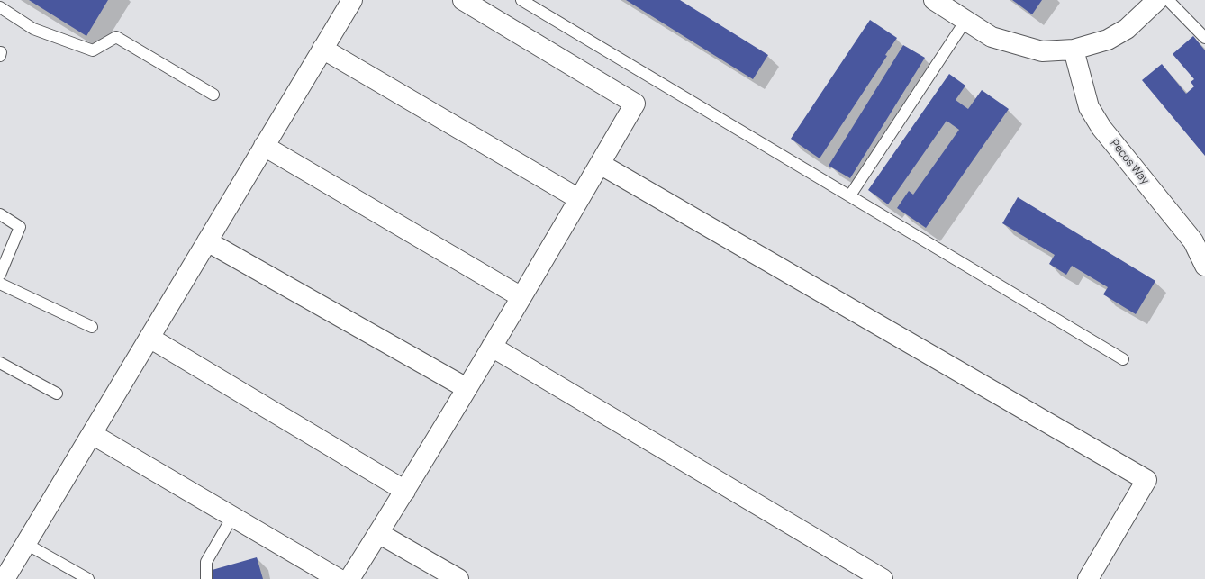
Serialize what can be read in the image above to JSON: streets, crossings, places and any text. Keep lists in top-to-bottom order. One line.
{"streets":{"street":["Pecos Way"]}}
